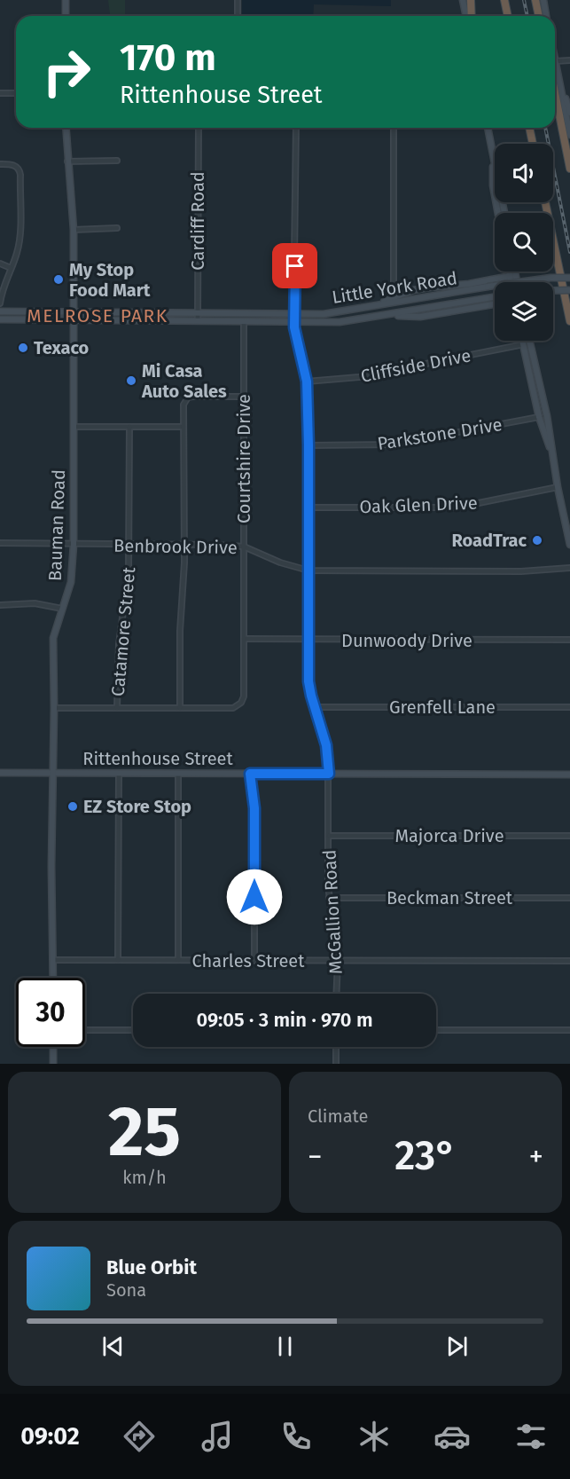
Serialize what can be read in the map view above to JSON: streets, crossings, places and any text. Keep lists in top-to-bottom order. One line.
{"streets":{"main road":["Little York Road","Bauman Road","Rittenhouse Street"],"street":["Cardiff Road","Cliffside Drive","Parkstone Drive","Courtshire Drive","Oak Glen Drive","Benbrook Drive","Catamore Street","Dunwoody Drive","Grenfell Lane","Majorca Drive","Beckman Street","McGallion Road","Charles Street"]},"crossings":[["Cardiff Road","Little York Road"],["Little York Road","Courtshire Drive"],["Little York Road","Bauman Road"],["Little York Road","McGallion Road"],["Cliffside Drive","McGallion Road"],["Parkstone Drive","McGallion Road"],["Courtshire Drive","Benbrook Drive"],["Courtshire Drive","Dunwoody Drive"],["Oak Glen Drive","McGallion Road"],["Bauman Road","Benbrook Drive"],["Bauman Road","Rittenhouse Street"],["Bauman Road","Charles Street"],["Benbrook Drive","Catamore Street"],["Benbrook Drive","McGallion Road"],["Dunwoody Drive","McGallion Road"],["Grenfell Lane","McGallion Road"],["Rittenhouse Street","McGallion Road"],["Majorca Drive","McGallion Road"],["Beckman Street","McGallion Road"],["McGallion Road","Charles Street"]],"districts":["MELROSE PARK"],"places":["My Stop Food Mart","Texaco","Mi Casa Auto Sales","RoadTrac","EZ Store Stop"],"page":{"turn":["170 m","Rittenhouse Street"],"limit":"30","trip":"09:05 · 3 min · 970 m","tile":[["25","km/h"],"Climate"],"heat":["−","23°","+"],"song":["Blue Orbit","Sona"],"tabs":"09:02"}}
